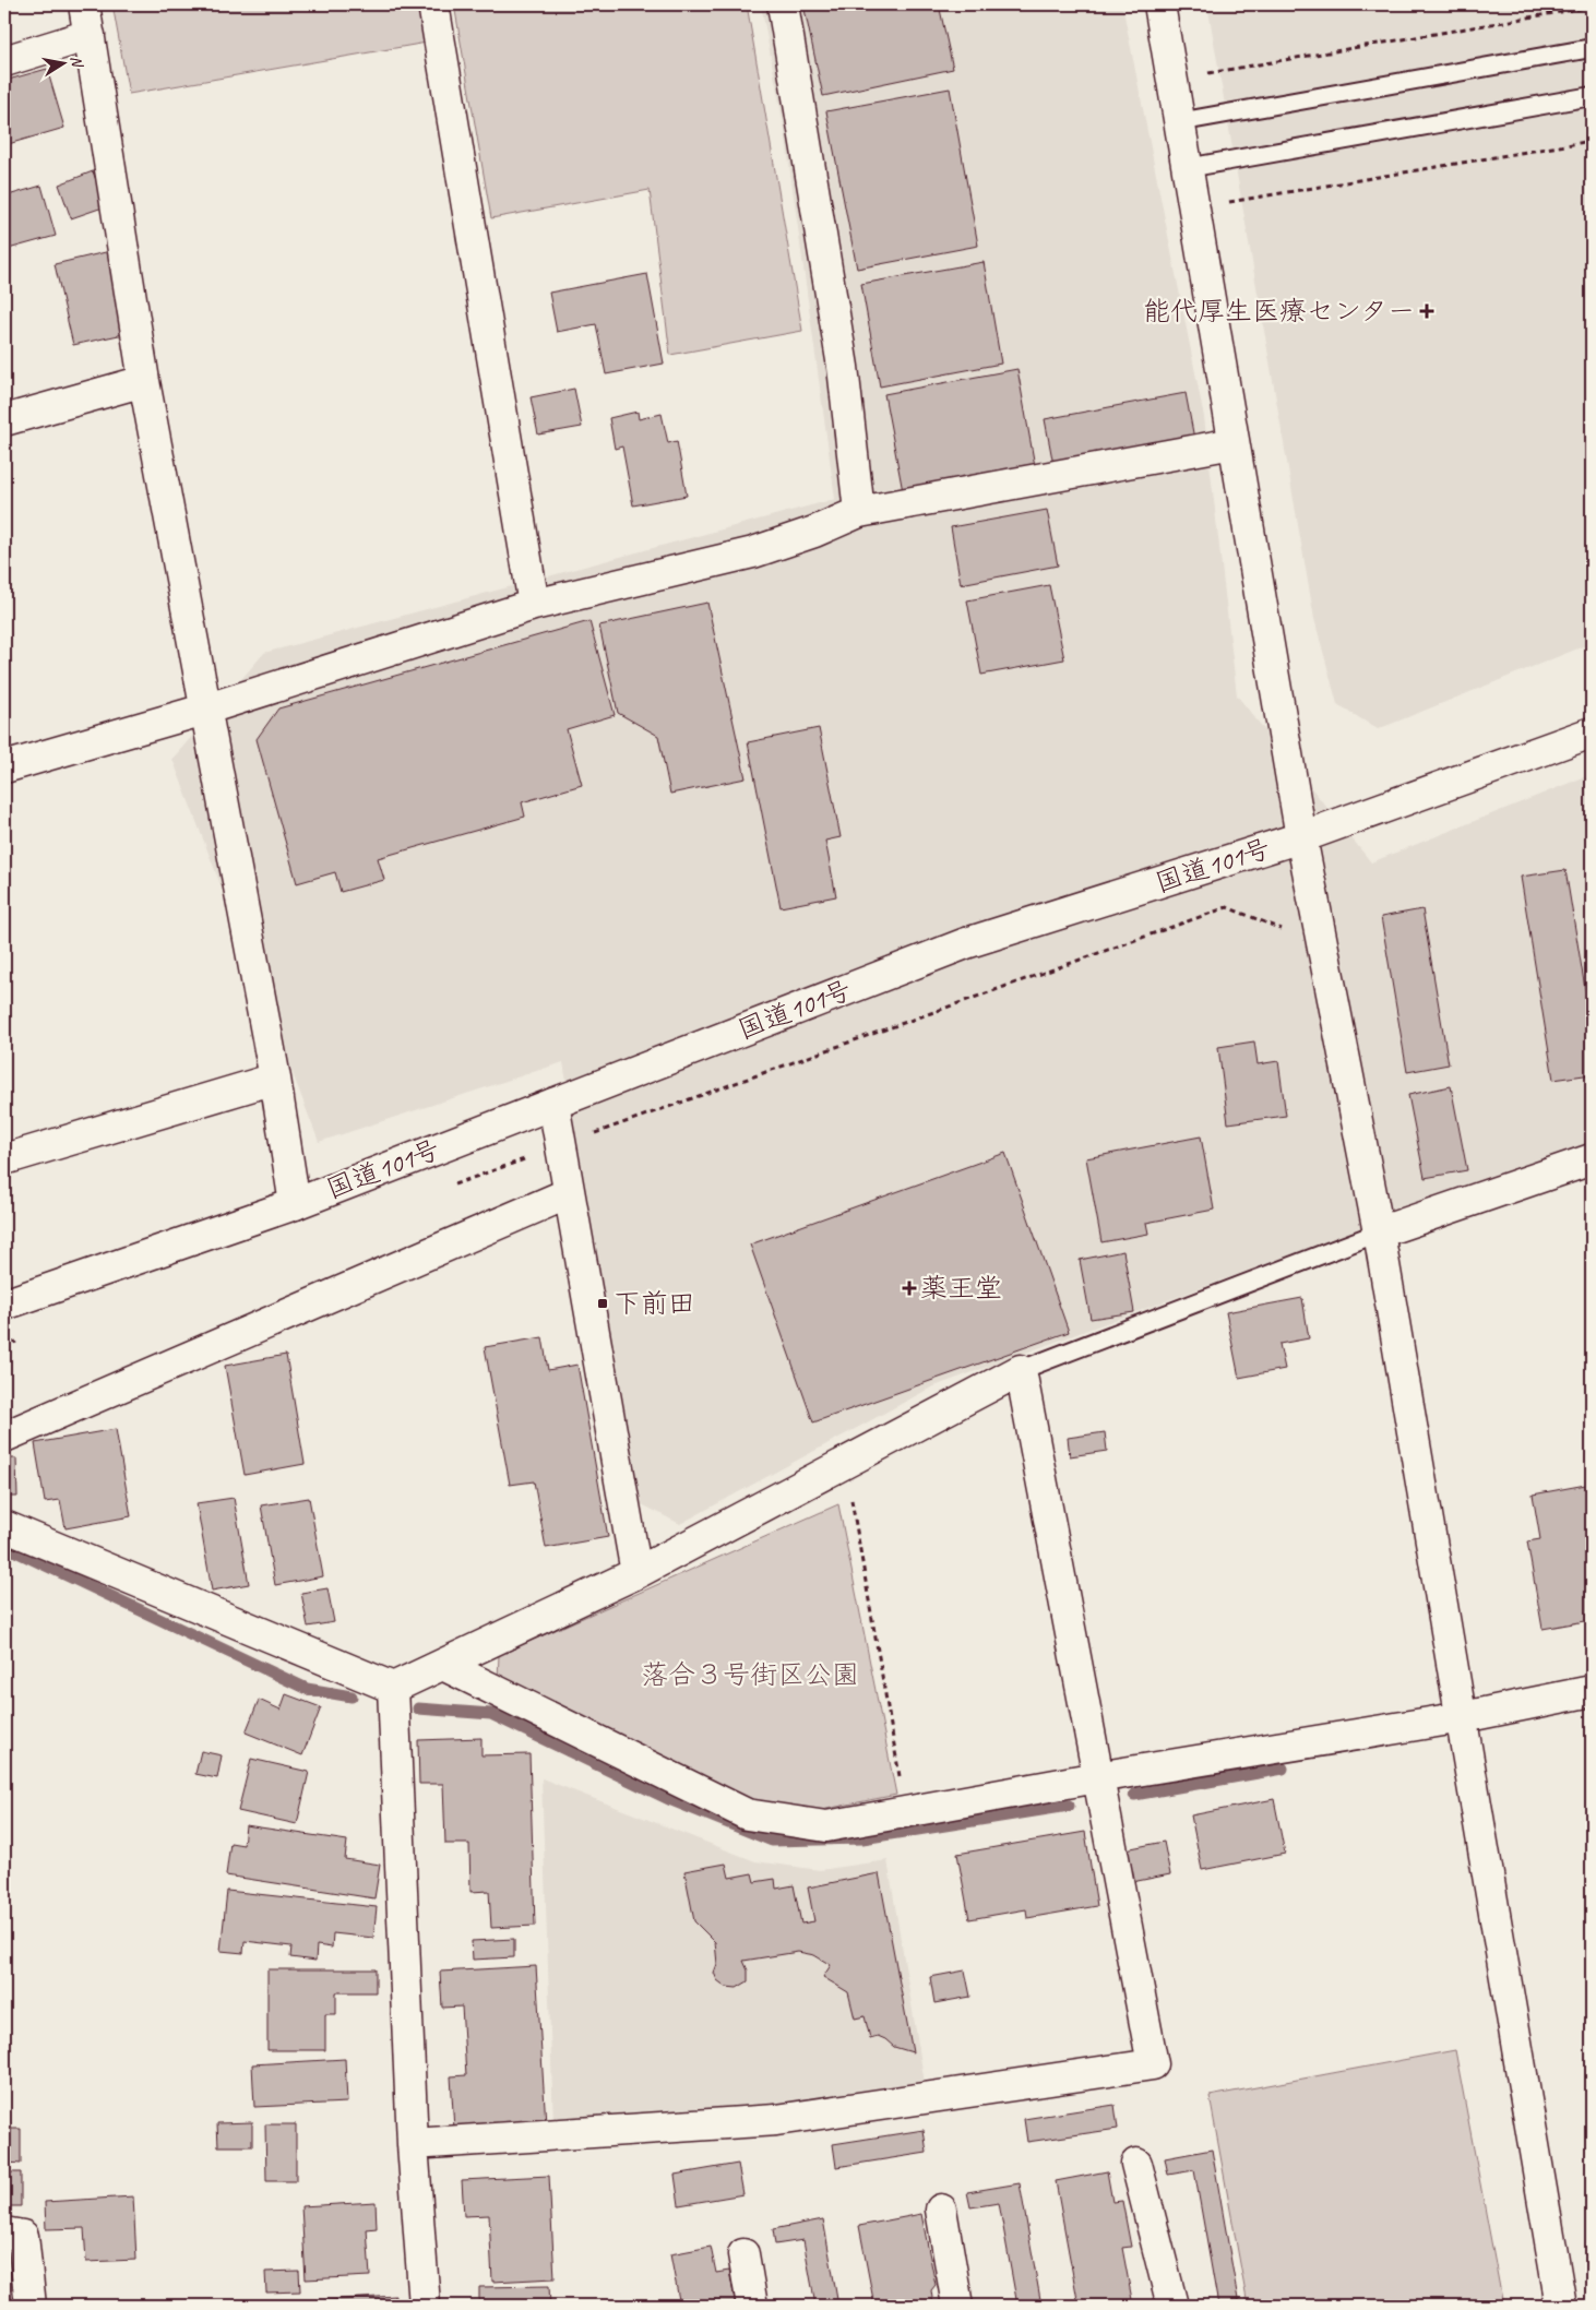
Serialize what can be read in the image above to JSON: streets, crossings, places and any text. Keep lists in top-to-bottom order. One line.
{"streets":{"main road":["国道101号"]},"parks":["落合３号街区公園"],"places":{"health":["能代厚生医療センター","薬王堂"],"transit":["下前田"]},"north":"right"}
